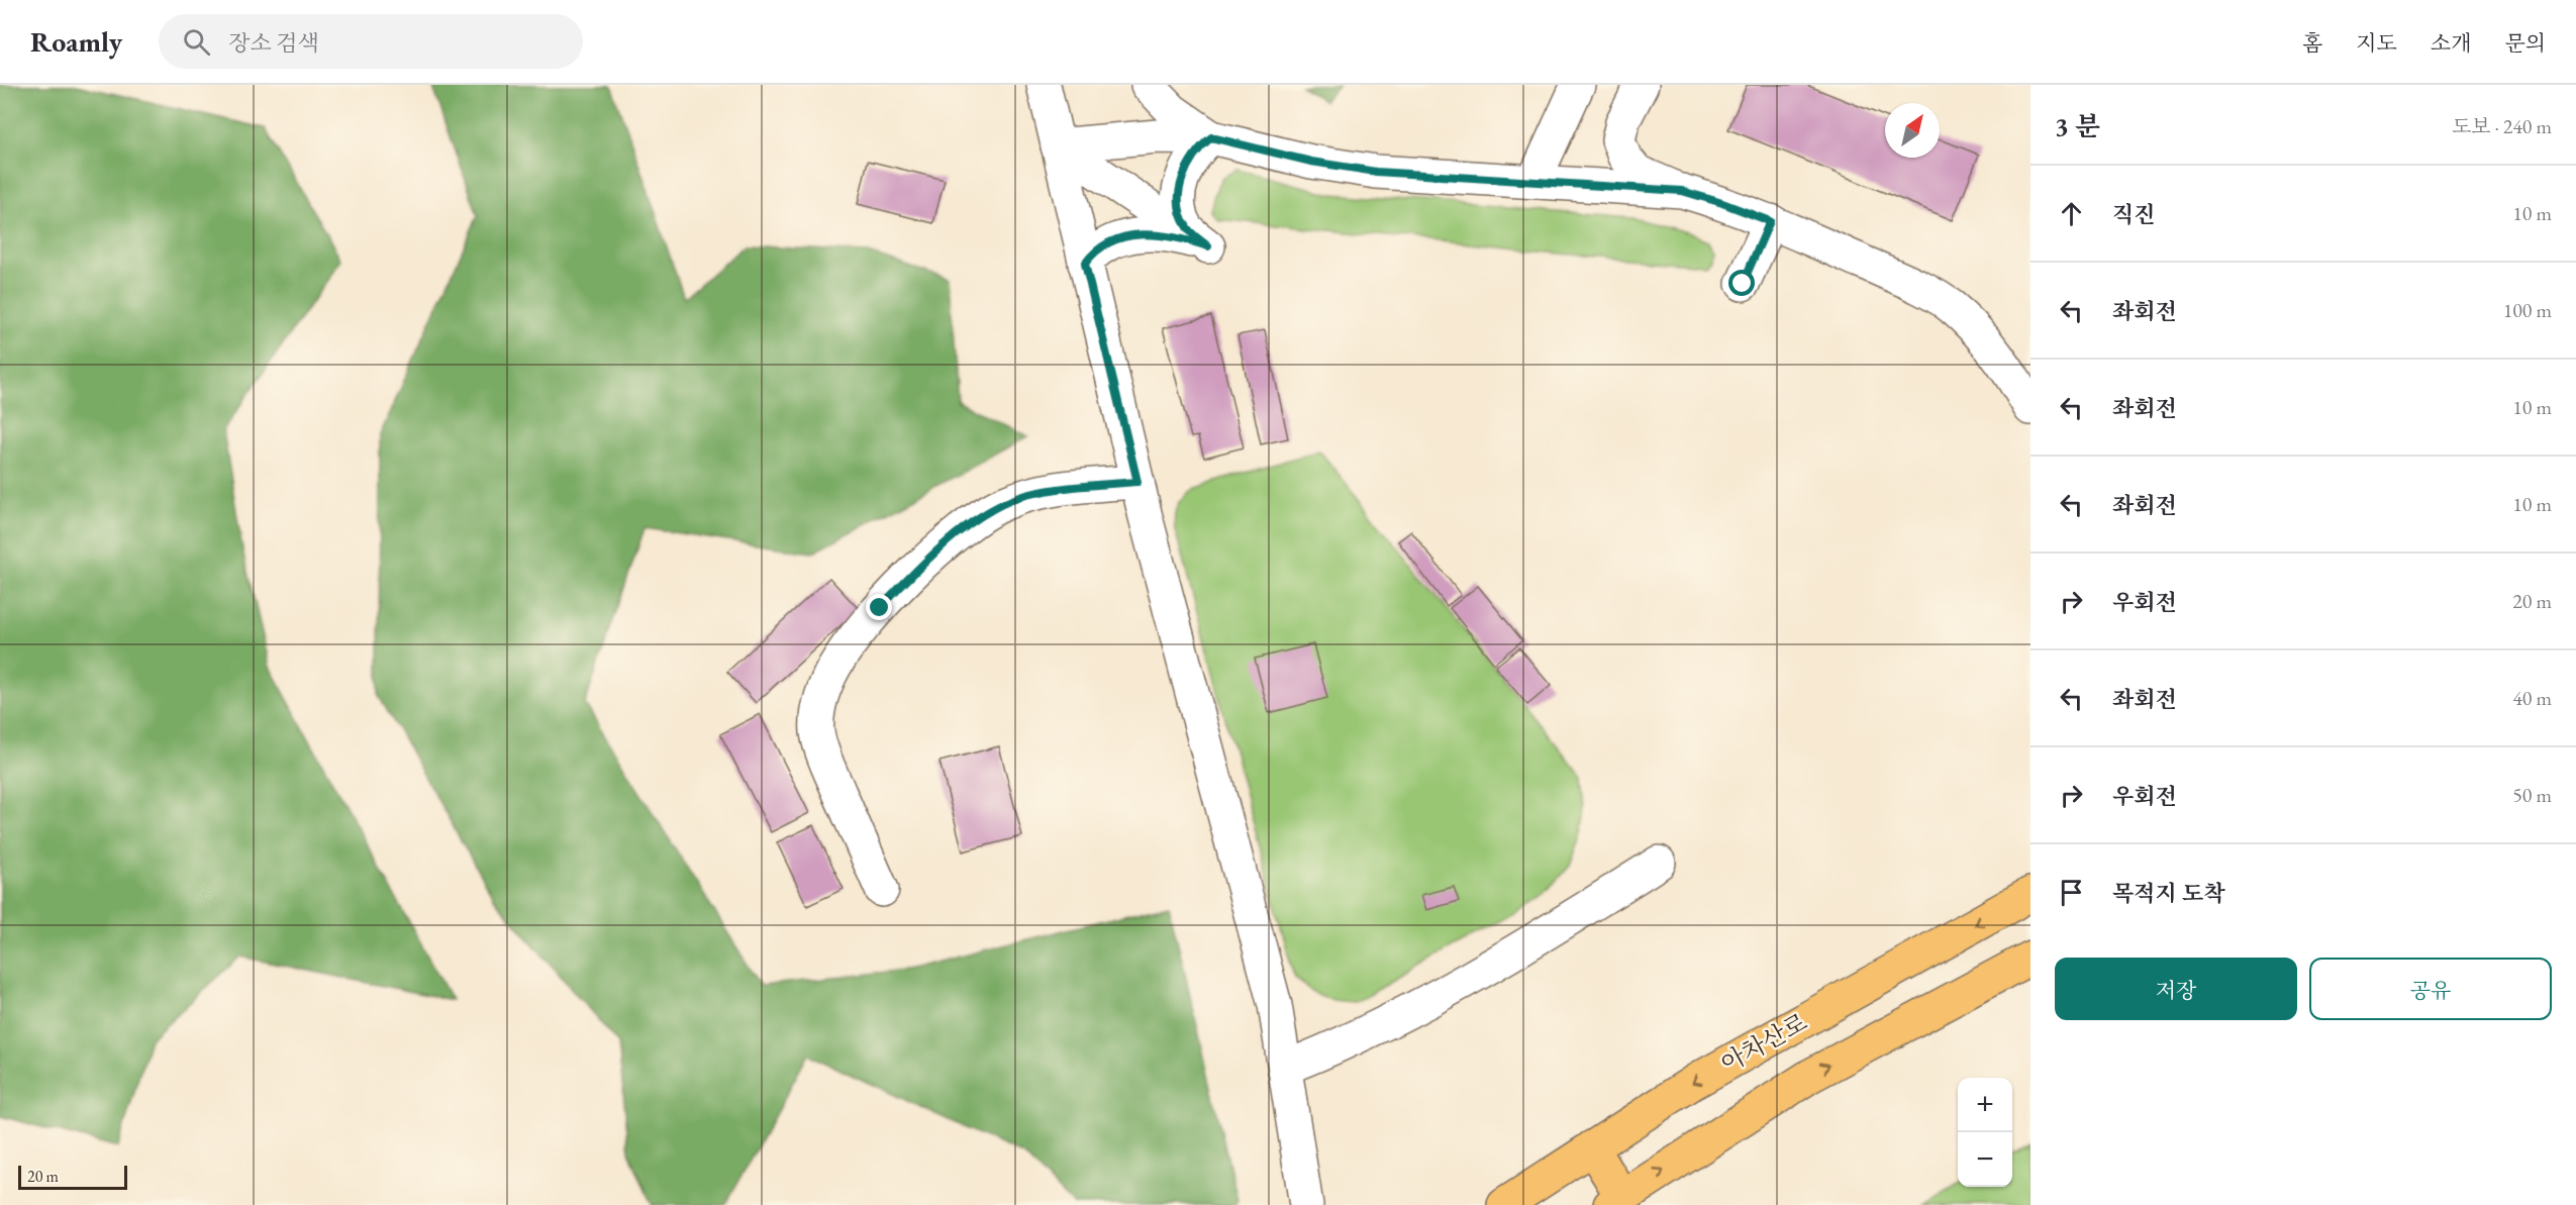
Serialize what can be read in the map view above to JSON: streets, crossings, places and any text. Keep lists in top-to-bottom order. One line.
{"streets":{"main road":["아차산로"]},"scale_bar":"20 m","north":"top right","page":{"header":"Roamly","search":"장소 검색","nav":["홈","지도","소개","문의"],"heading":["3 분","도보 · 240 m"],"list":[["직진","10 m"],["좌회전","100 m"],["좌회전","10 m"],["좌회전","10 m"],["우회전","20 m"],["좌회전","40 m"],["우회전","50 m"],"목적지 도착"],"buttons":["저장","공유"],"map_buttons":["+","−"],"scale":"20 m"}}
